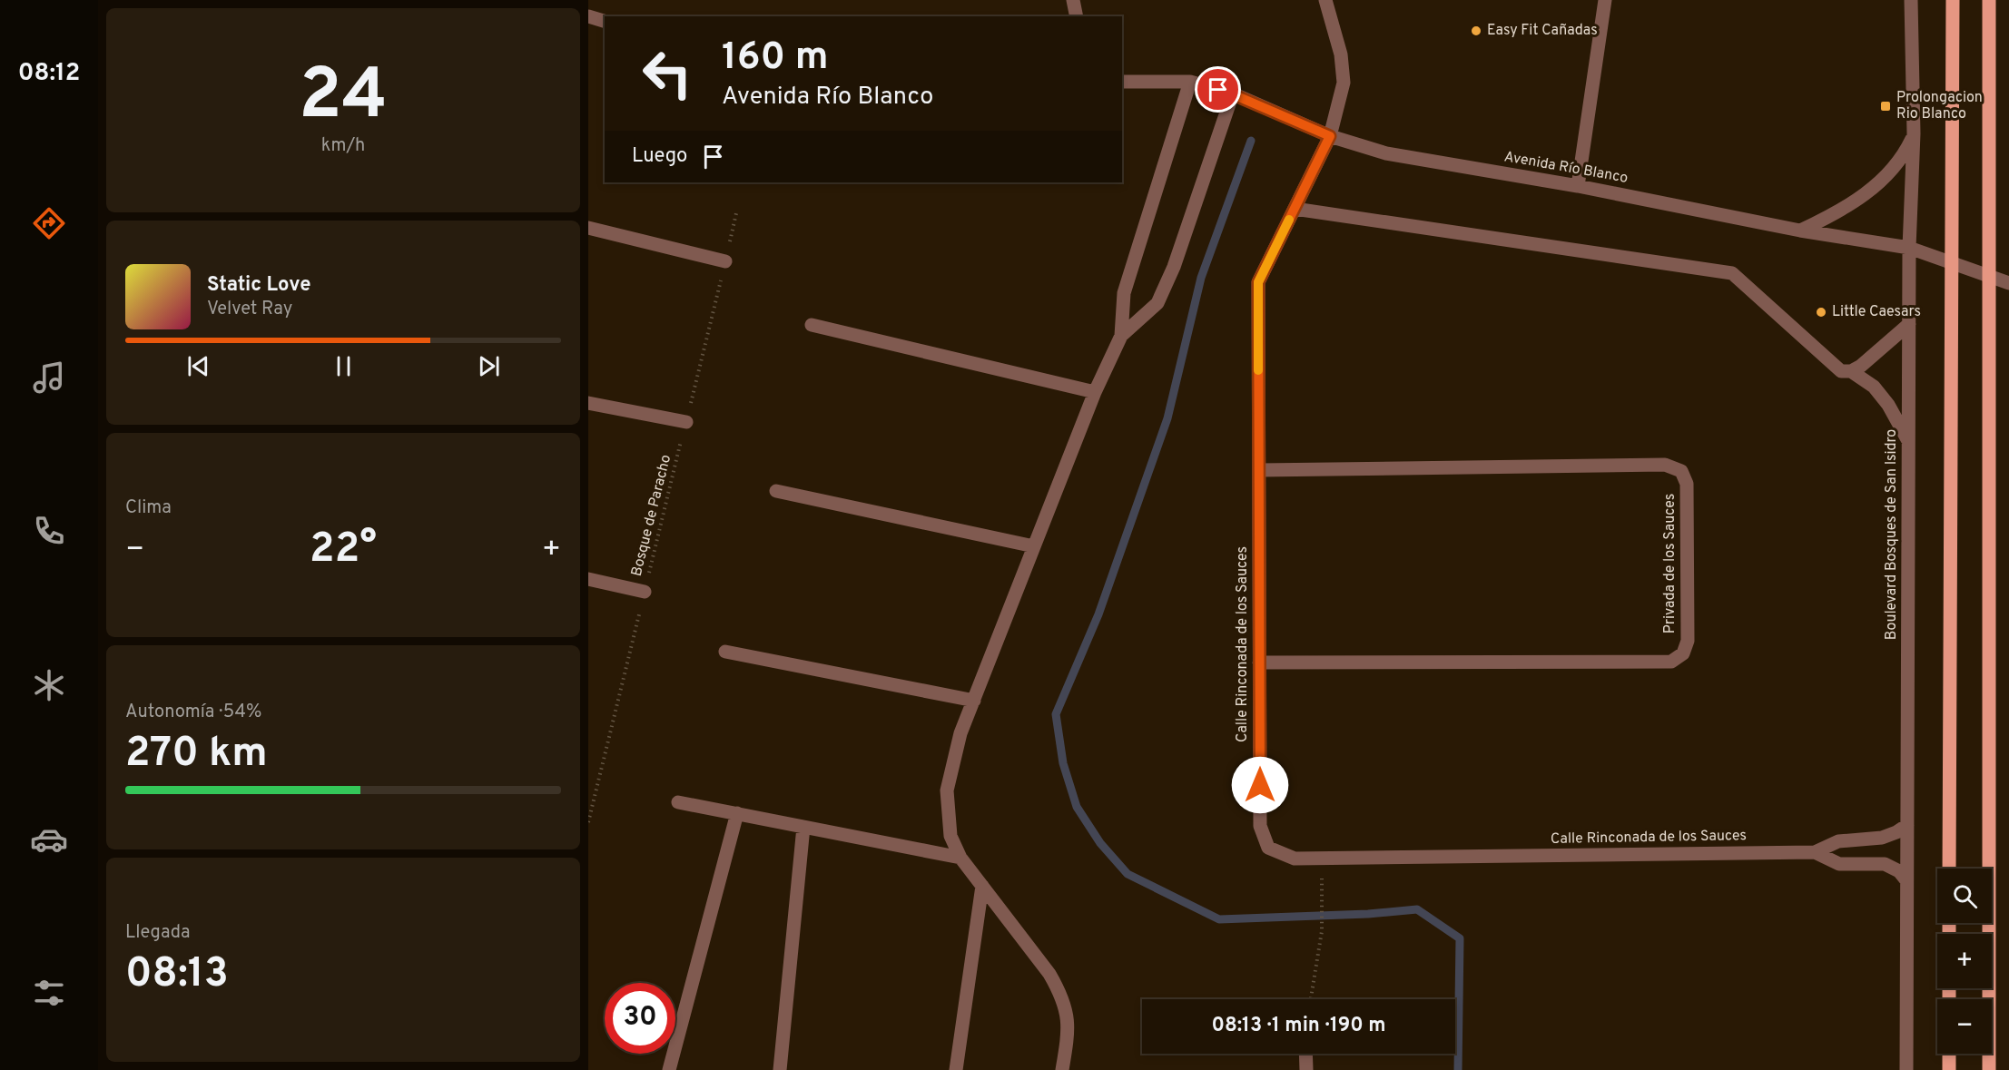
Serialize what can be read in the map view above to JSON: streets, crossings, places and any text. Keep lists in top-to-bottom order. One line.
{"streets":{"street":["Avenida Río Blanco","Boulevard Bosques de San Isidro","Privada de los Sauces","Calle Rinconada de los Sauces"],"path":["Bosque de Paracho"]},"crossings":[["Avenida Río Blanco","Boulevard Bosques de San Isidro"],["Avenida Río Blanco","Calle Rinconada de los Sauces"],["Boulevard Bosques de San Isidro","Calle Rinconada de los Sauces"],["Privada de los Sauces","Calle Rinconada de los Sauces"]],"places":{"other":["Easy Fit Cañadas","Little Caesars"],"transit":["Prolongacion Rio Blanco"]},"page":{"tabs":"08:12","tile":[["24","km/h"],"Clima",["Autonomía · 54%","270 km"],["Llegada","08:13"]],"turn":["160 m","Avenida Río Blanco"],"then":"Luego","song":["Static Love","Velvet Ray"],"heat":["−","22°","+"],"map_buttons":["+","−"],"limit":"30","trip":"08:13 · 1 min · 190 m"}}
